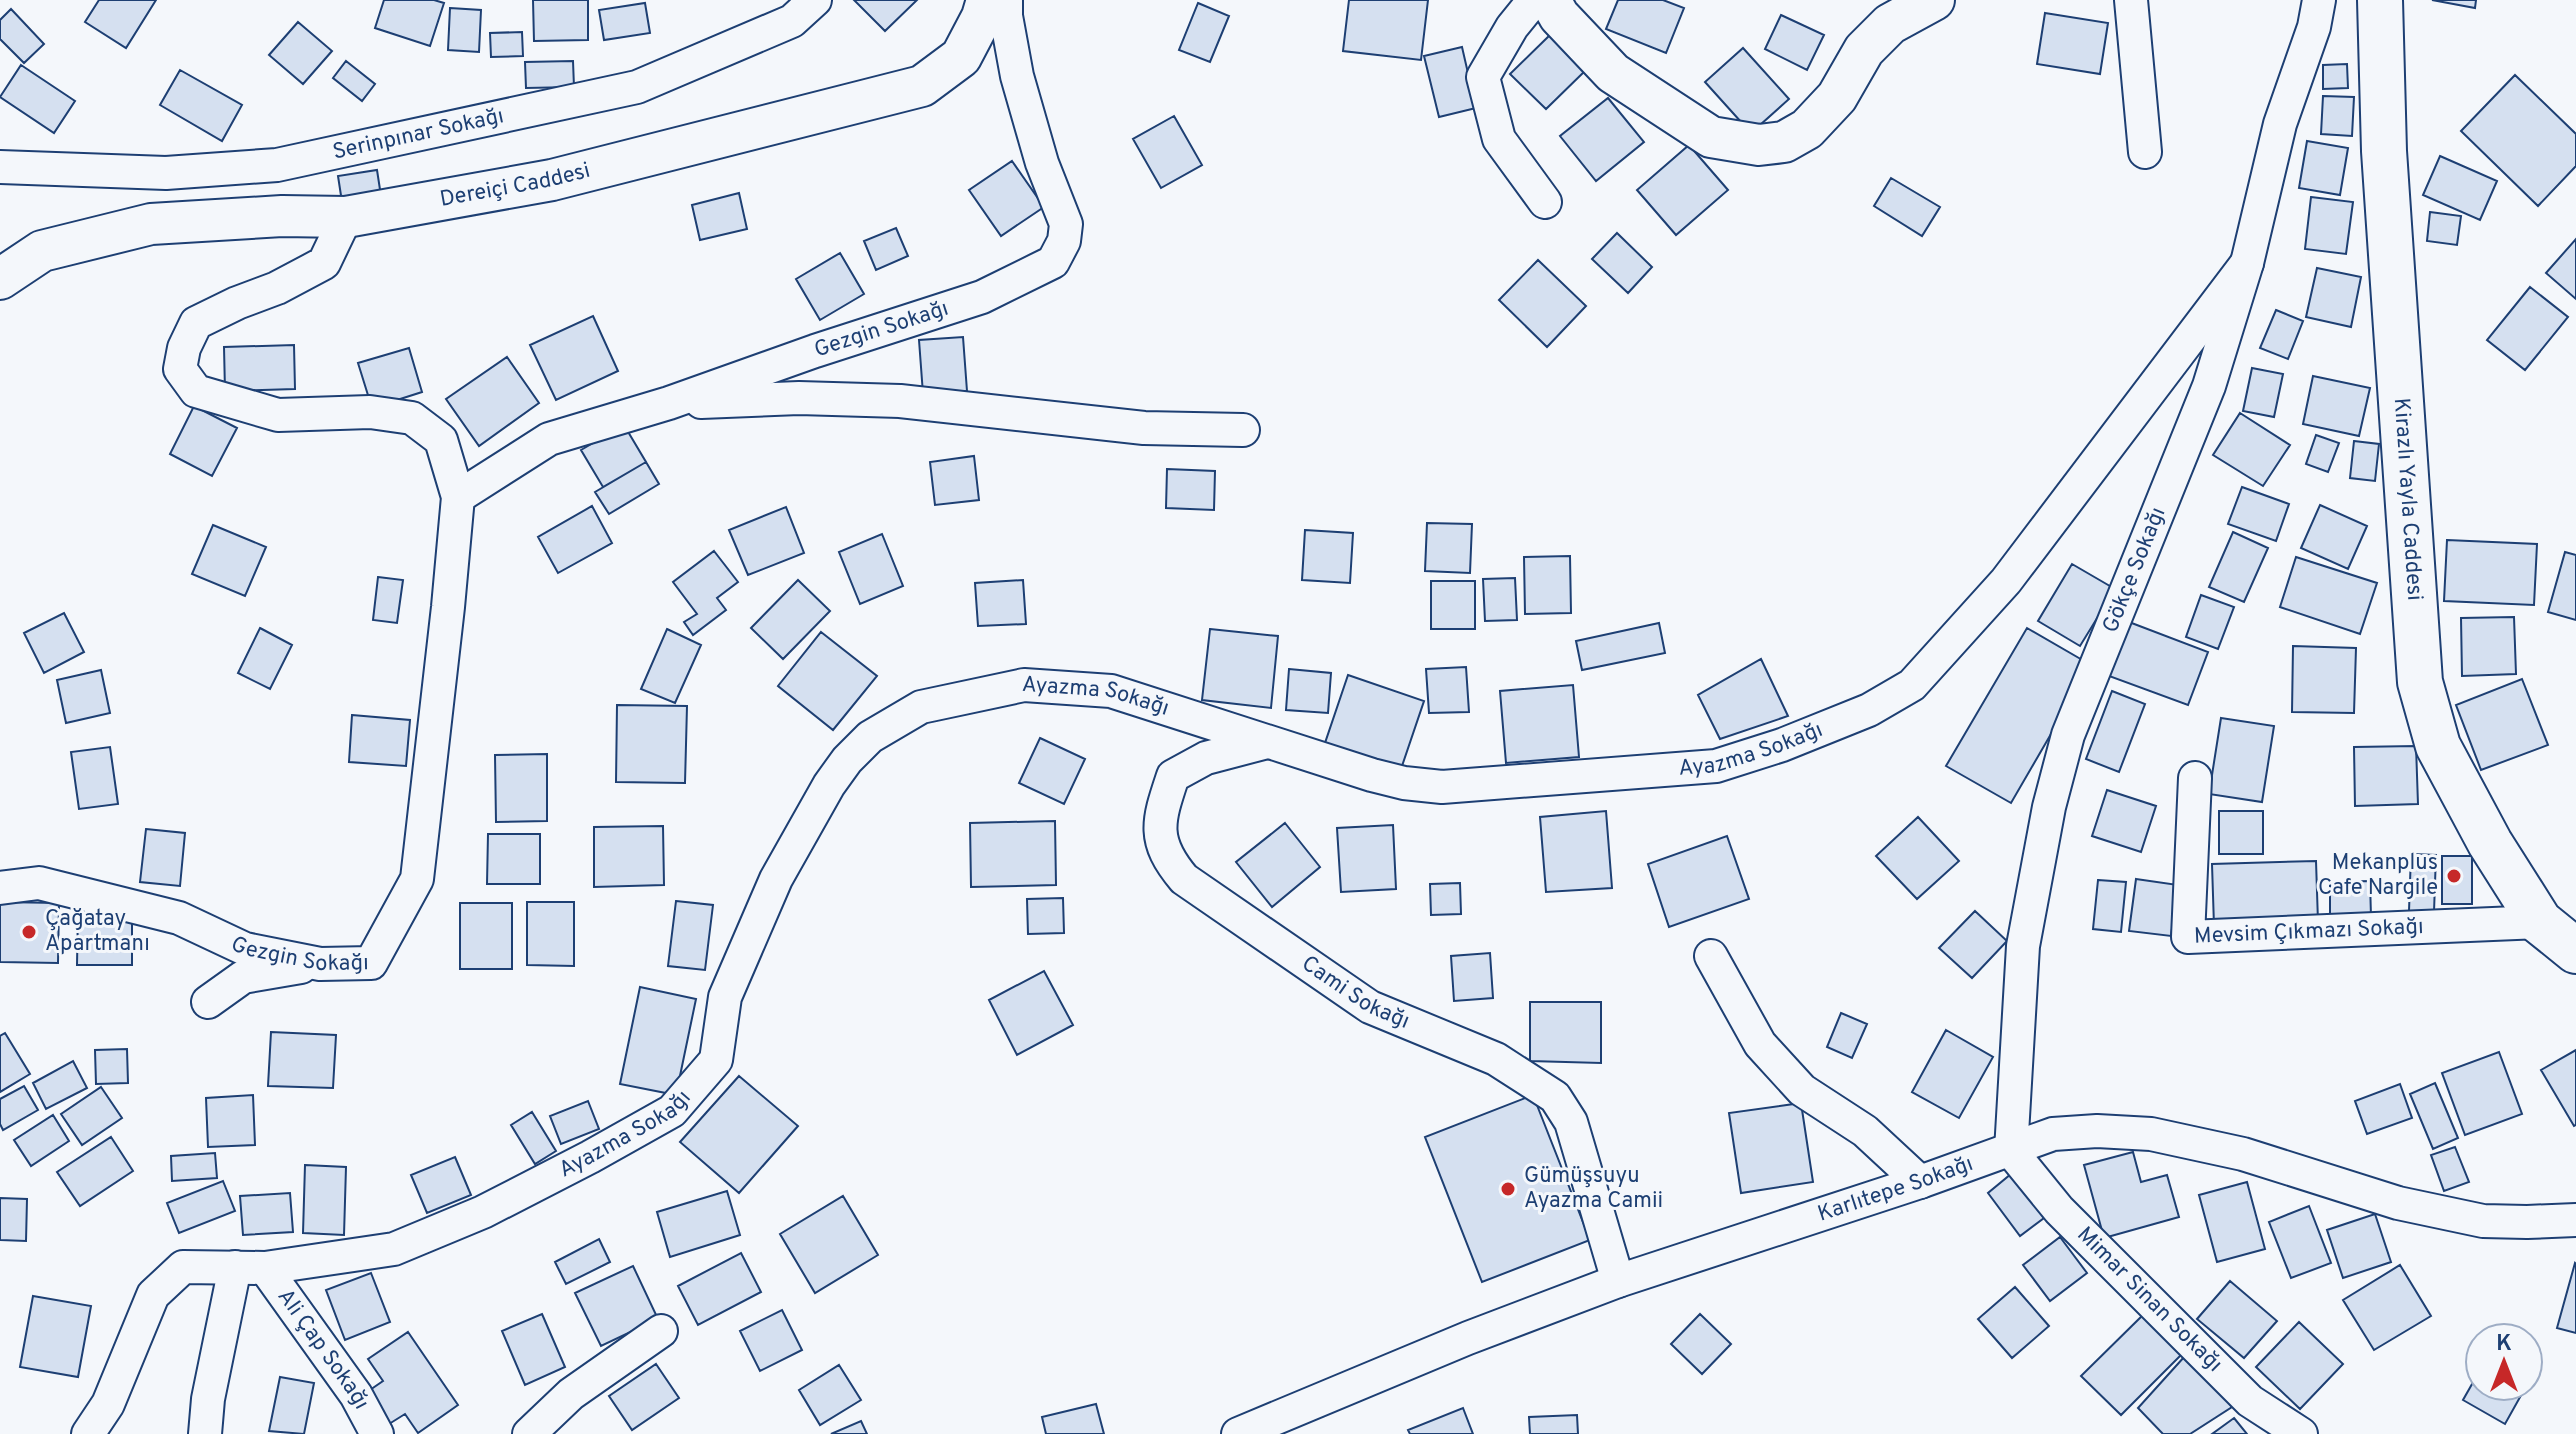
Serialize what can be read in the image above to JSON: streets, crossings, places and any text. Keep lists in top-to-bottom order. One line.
{"streets":{"main road":["Kirazlı Yayla Caddesi"],"street":["Serinpınar Sokağı","Dereiçi Caddesi","Gezgin Sokağı","Gökçe Sokağı","Ayazma Sokağı","Mevsim Çıkmazı Sokağı","Cami Sokağı","Karlıtepe Sokağı","Mimar Sinan Sokağı","Ali Çap Sokağı"]},"crossings":[["Dereiçi Caddesi","Gezgin Sokağı"],["Kirazlı Yayla Caddesi","Mevsim Çıkmazı Sokağı"],["Gökçe Sokağı","Ayazma Sokağı"],["Gökçe Sokağı","Karlıtepe Sokağı"],["Gökçe Sokağı","Mimar Sinan Sokağı"],["Ayazma Sokağı","Cami Sokağı"],["Ayazma Sokağı","Ali Çap Sokağı"],["Cami Sokağı","Karlıtepe Sokağı"],["Karlıtepe Sokağı","Mimar Sinan Sokağı"]],"places":["Mekanplus Cafe Nargile","Çağatay Apartmanı","Gümüşsuyu Ayazma Camii"],"north":"top"}
